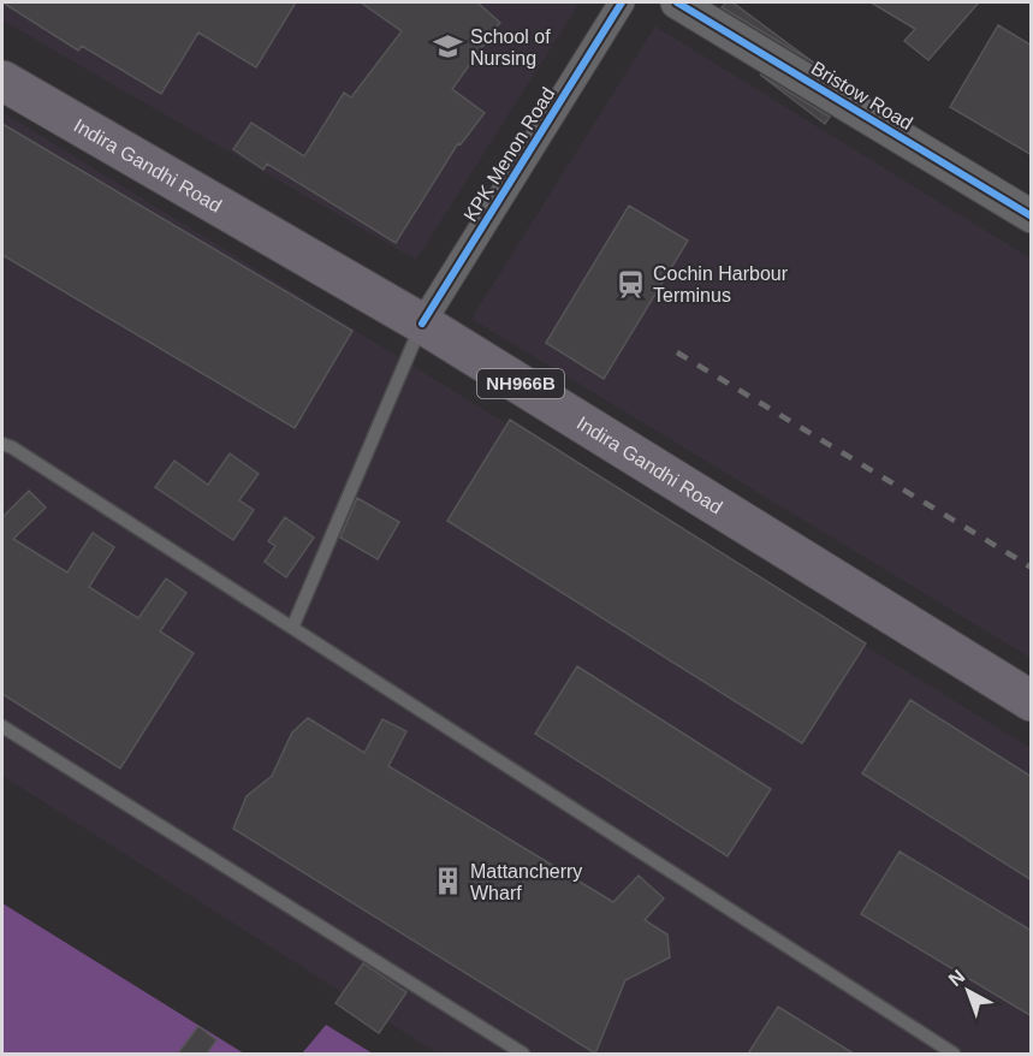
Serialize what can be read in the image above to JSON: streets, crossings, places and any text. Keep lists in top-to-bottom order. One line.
{"streets":{"highway":["Indira Gandhi Road","NH966B"],"street":["Bristow Road","KPK Menon Road"]},"crossings":[["KPK Menon Road","Indira Gandhi Road"]],"places":{"school or university":["School of Nursing"],"station":["Cochin Harbour Terminus"],"building":["Mattancherry Wharf"]},"north":"top left"}
